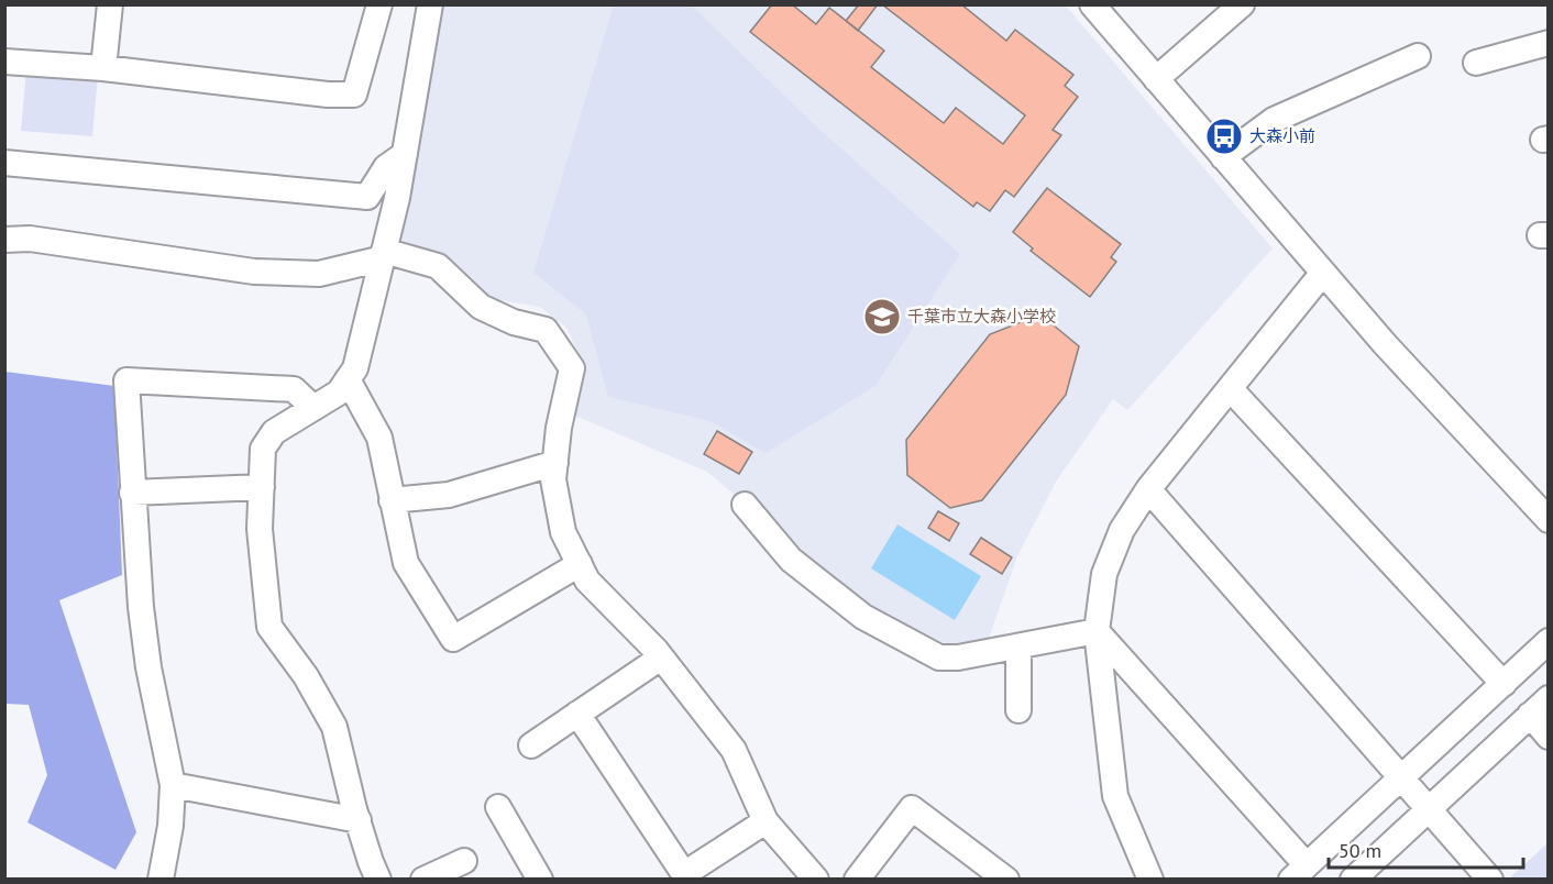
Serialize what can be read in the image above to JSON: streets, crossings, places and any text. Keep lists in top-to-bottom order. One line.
{"places":{"bus stop":["大森小前"],"school or university":["千葉市立大森小学校"]},"scale_bar":"50 m"}
